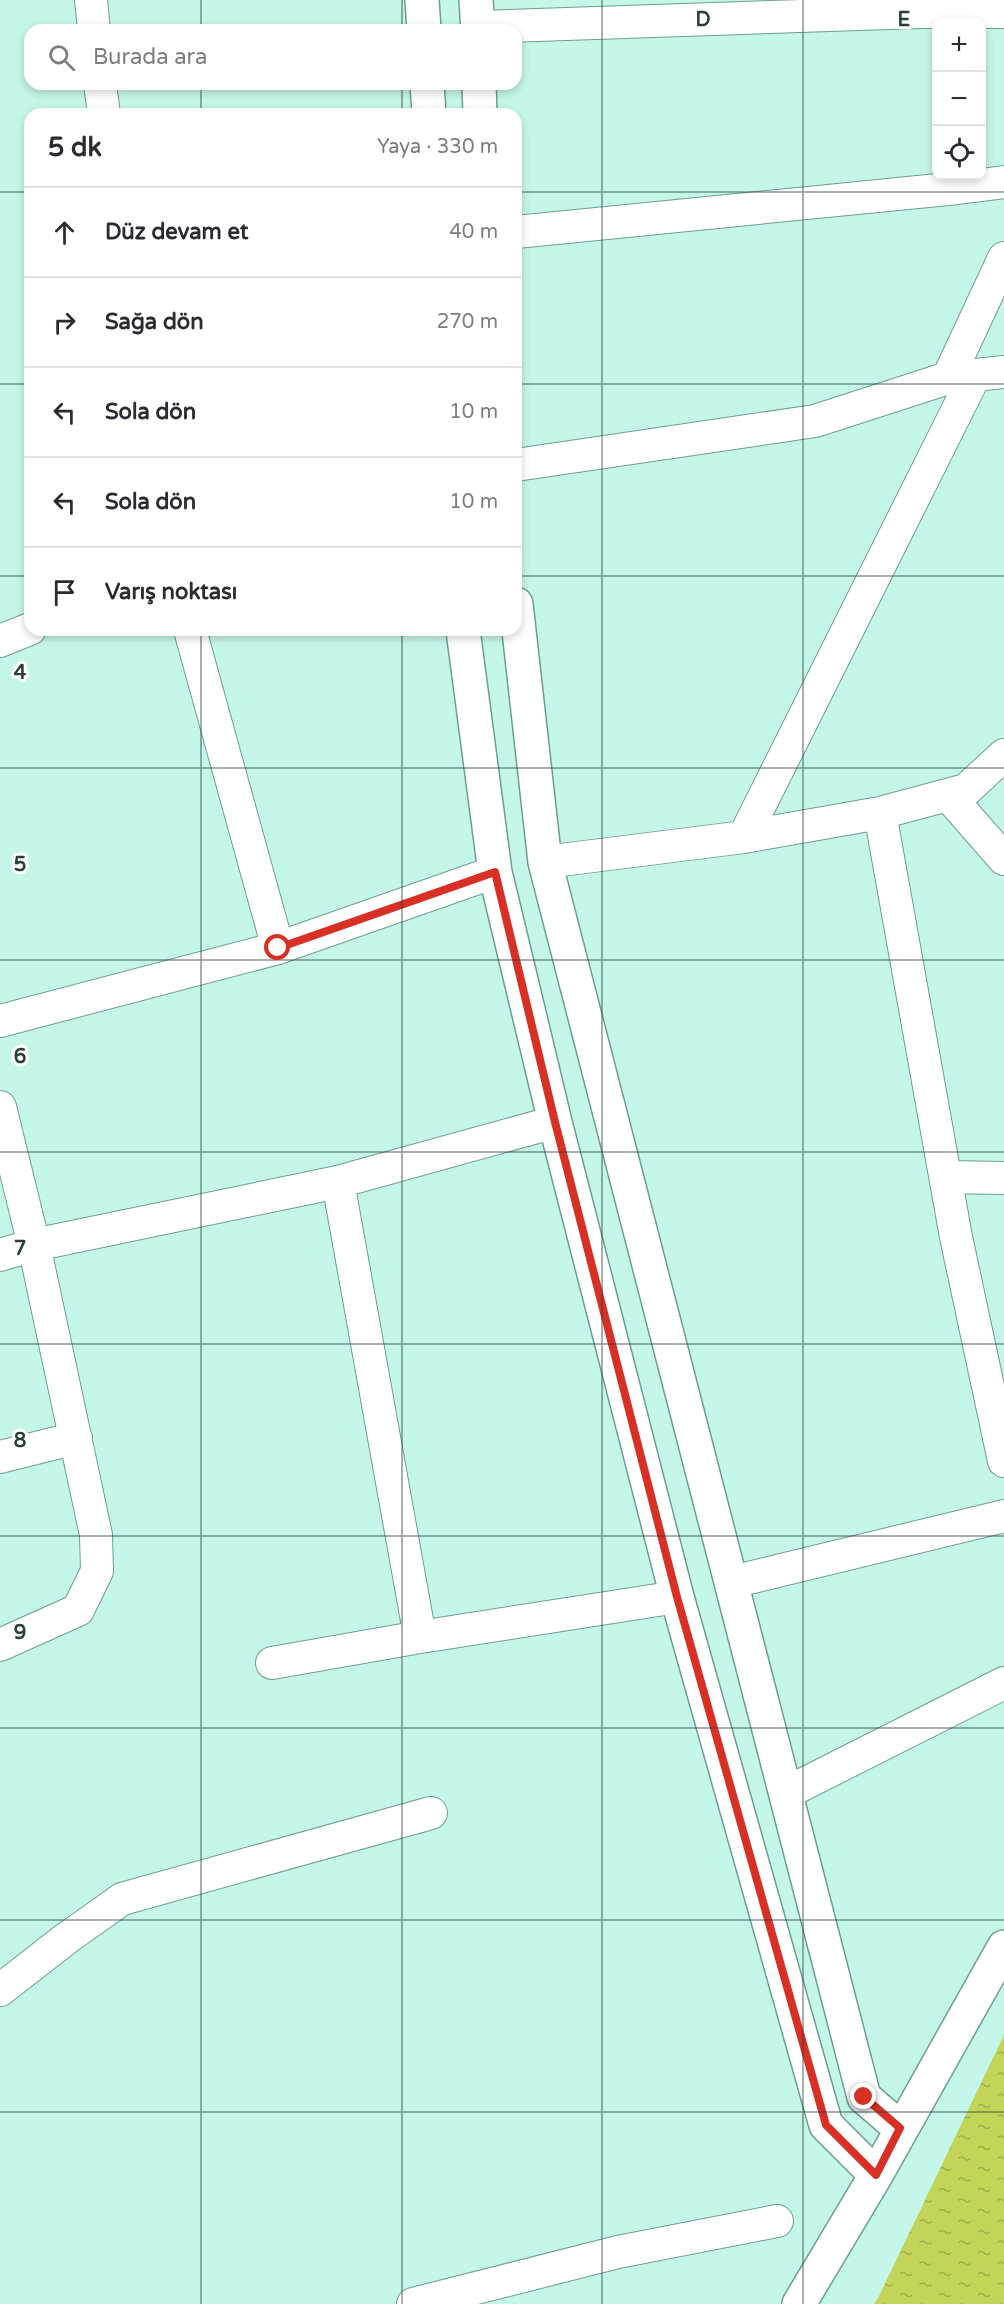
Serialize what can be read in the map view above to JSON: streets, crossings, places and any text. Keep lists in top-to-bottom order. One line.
{"page":{"map_buttons":["+","−"],"search":"Burada ara","heading":["5 dk","Yaya · 330 m"],"list":[["Düz devam et","40 m"],["Sağa dön","270 m"],["Sola dön","10 m"],["Sola dön","10 m"],"Varış noktası"]},"grid":{"columns":["D","E"],"rows":["4","5","6","7","8","9"]}}
